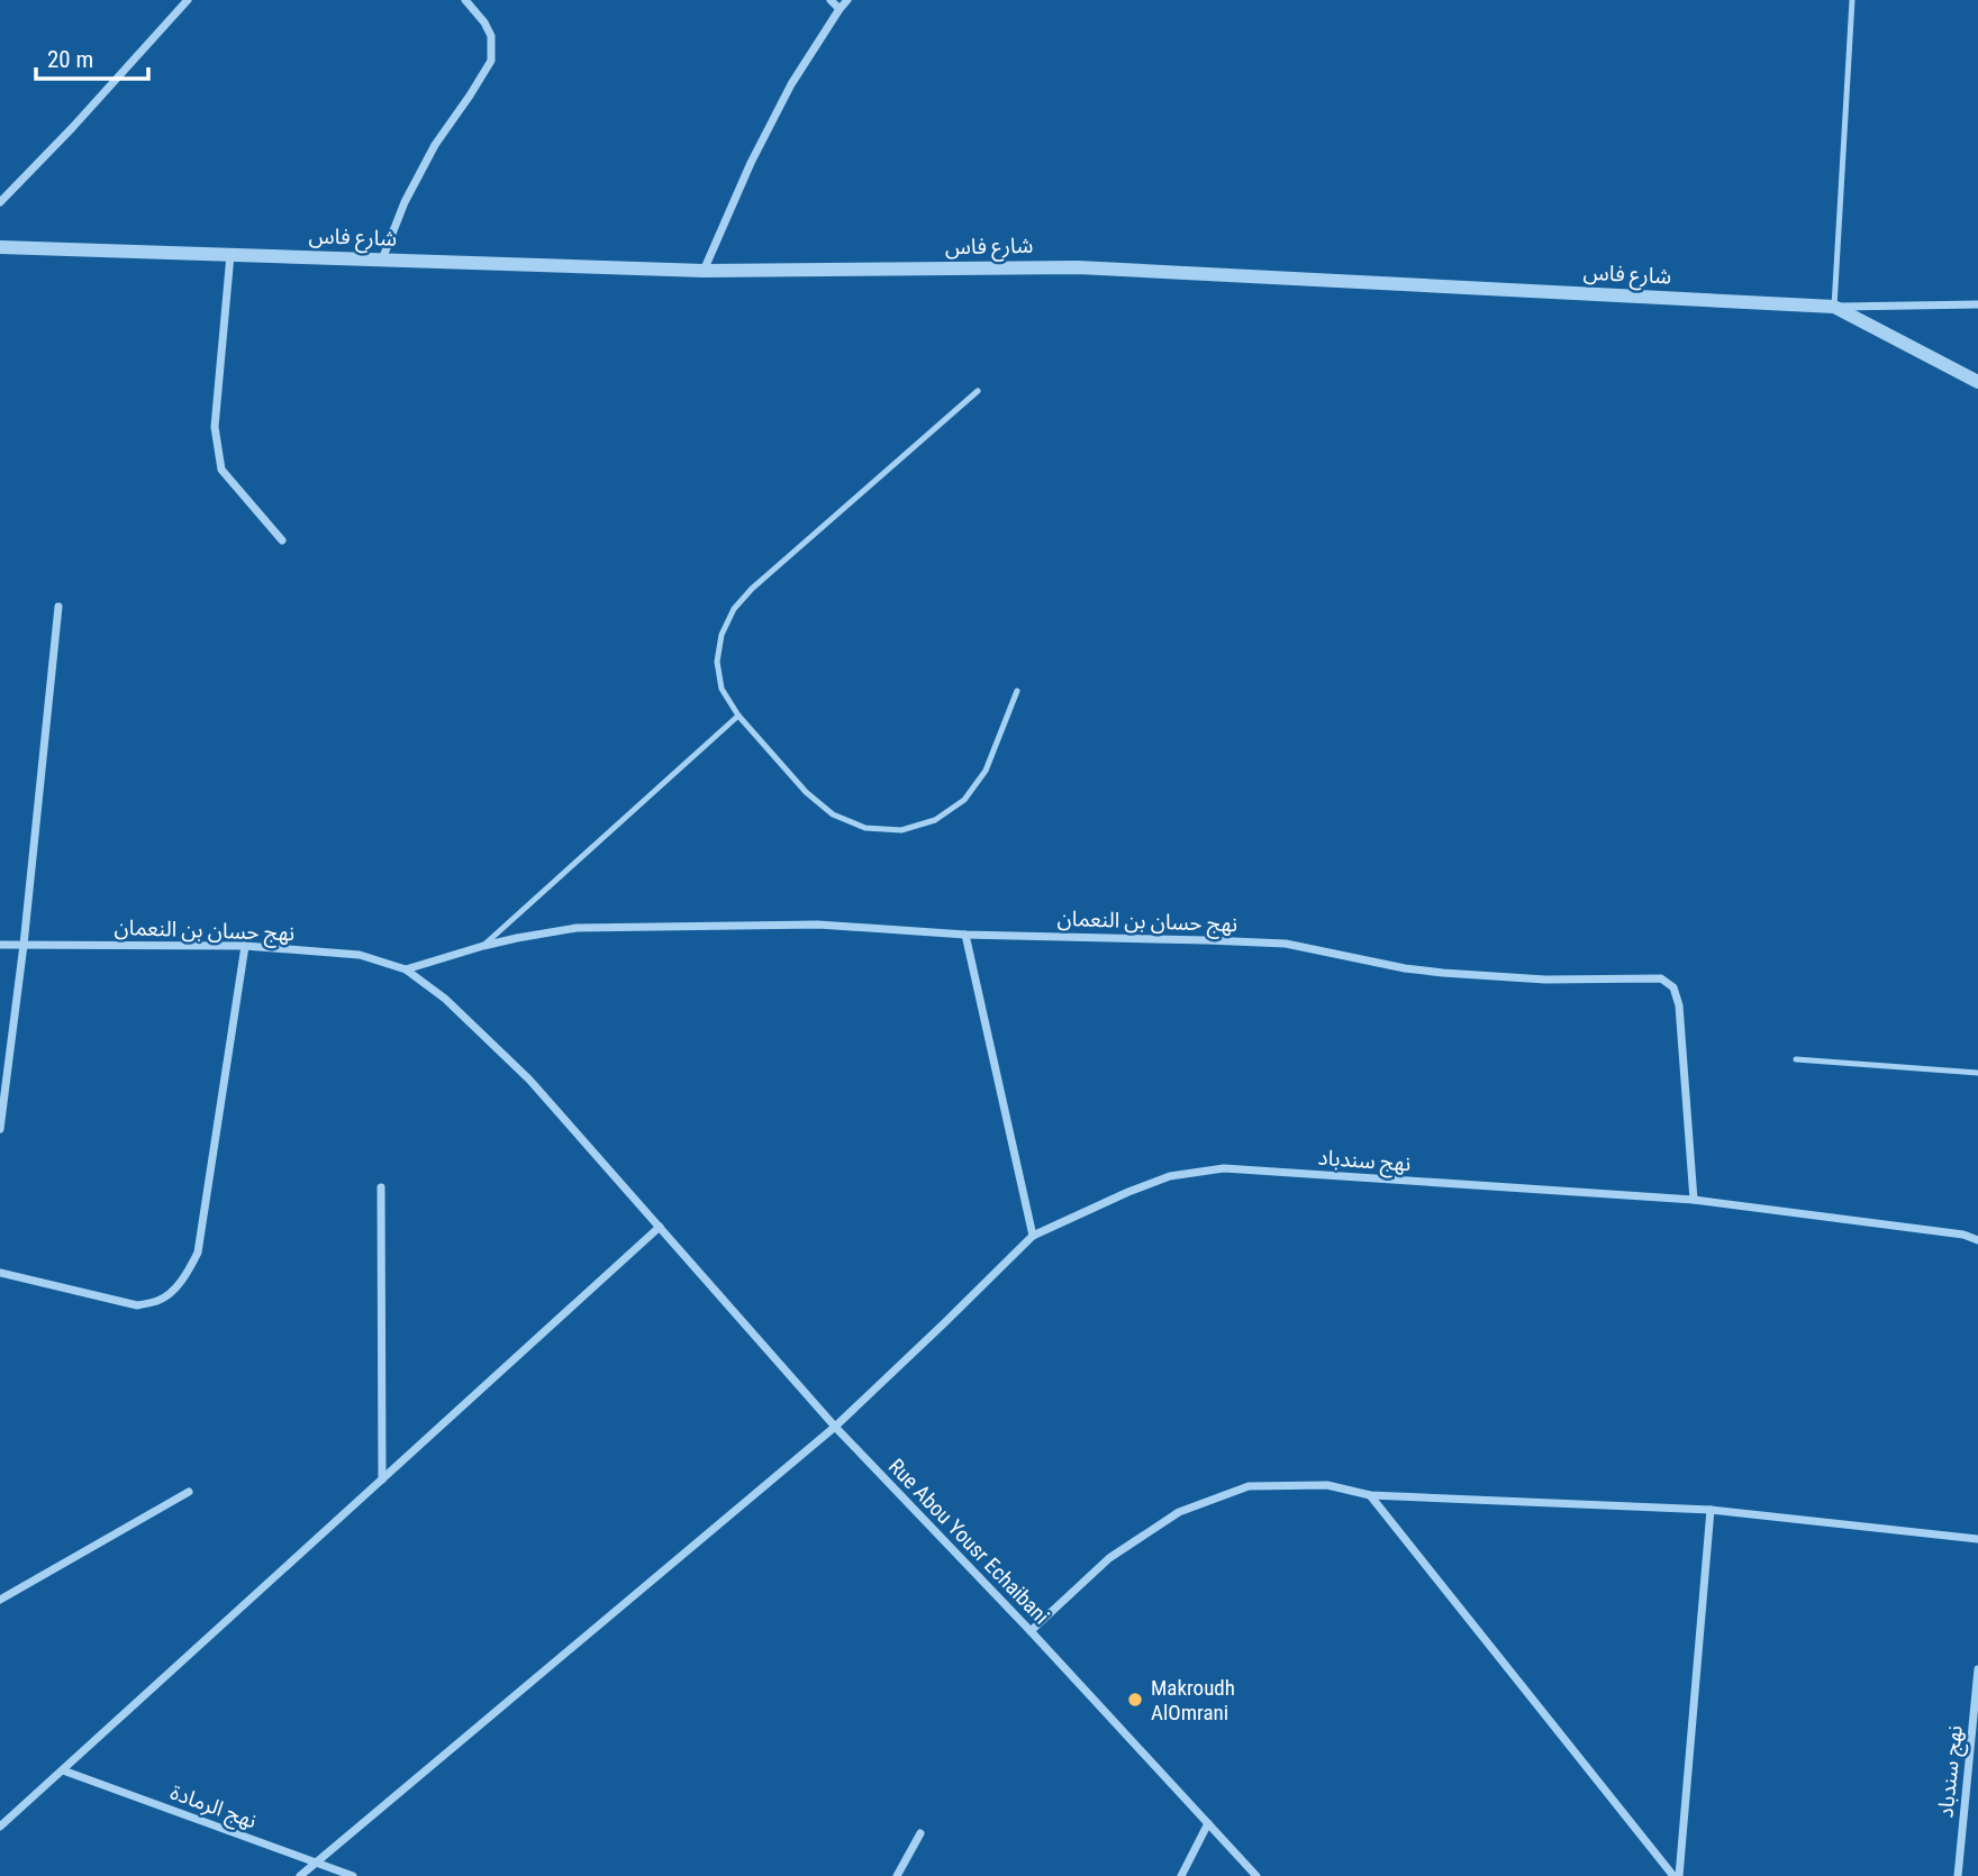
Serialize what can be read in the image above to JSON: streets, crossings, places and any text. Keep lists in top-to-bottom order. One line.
{"streets":{"street":["شارع فاس","نهج حسان بن النعمان","نهج سندباد","Rue Abou Yousr Echaibani","نهج الرمادة"]},"crossings":[["نهج حسان بن النعمان","نهج سندباد"],["نهج حسان بن النعمان","Rue Abou Yousr Echaibani"],["نهج سندباد","Rue Abou Yousr Echaibani"],["نهج سندباد","نهج الرمادة"]],"places":["Makroudh AlOmrani"],"scale_bar":"20 m"}
